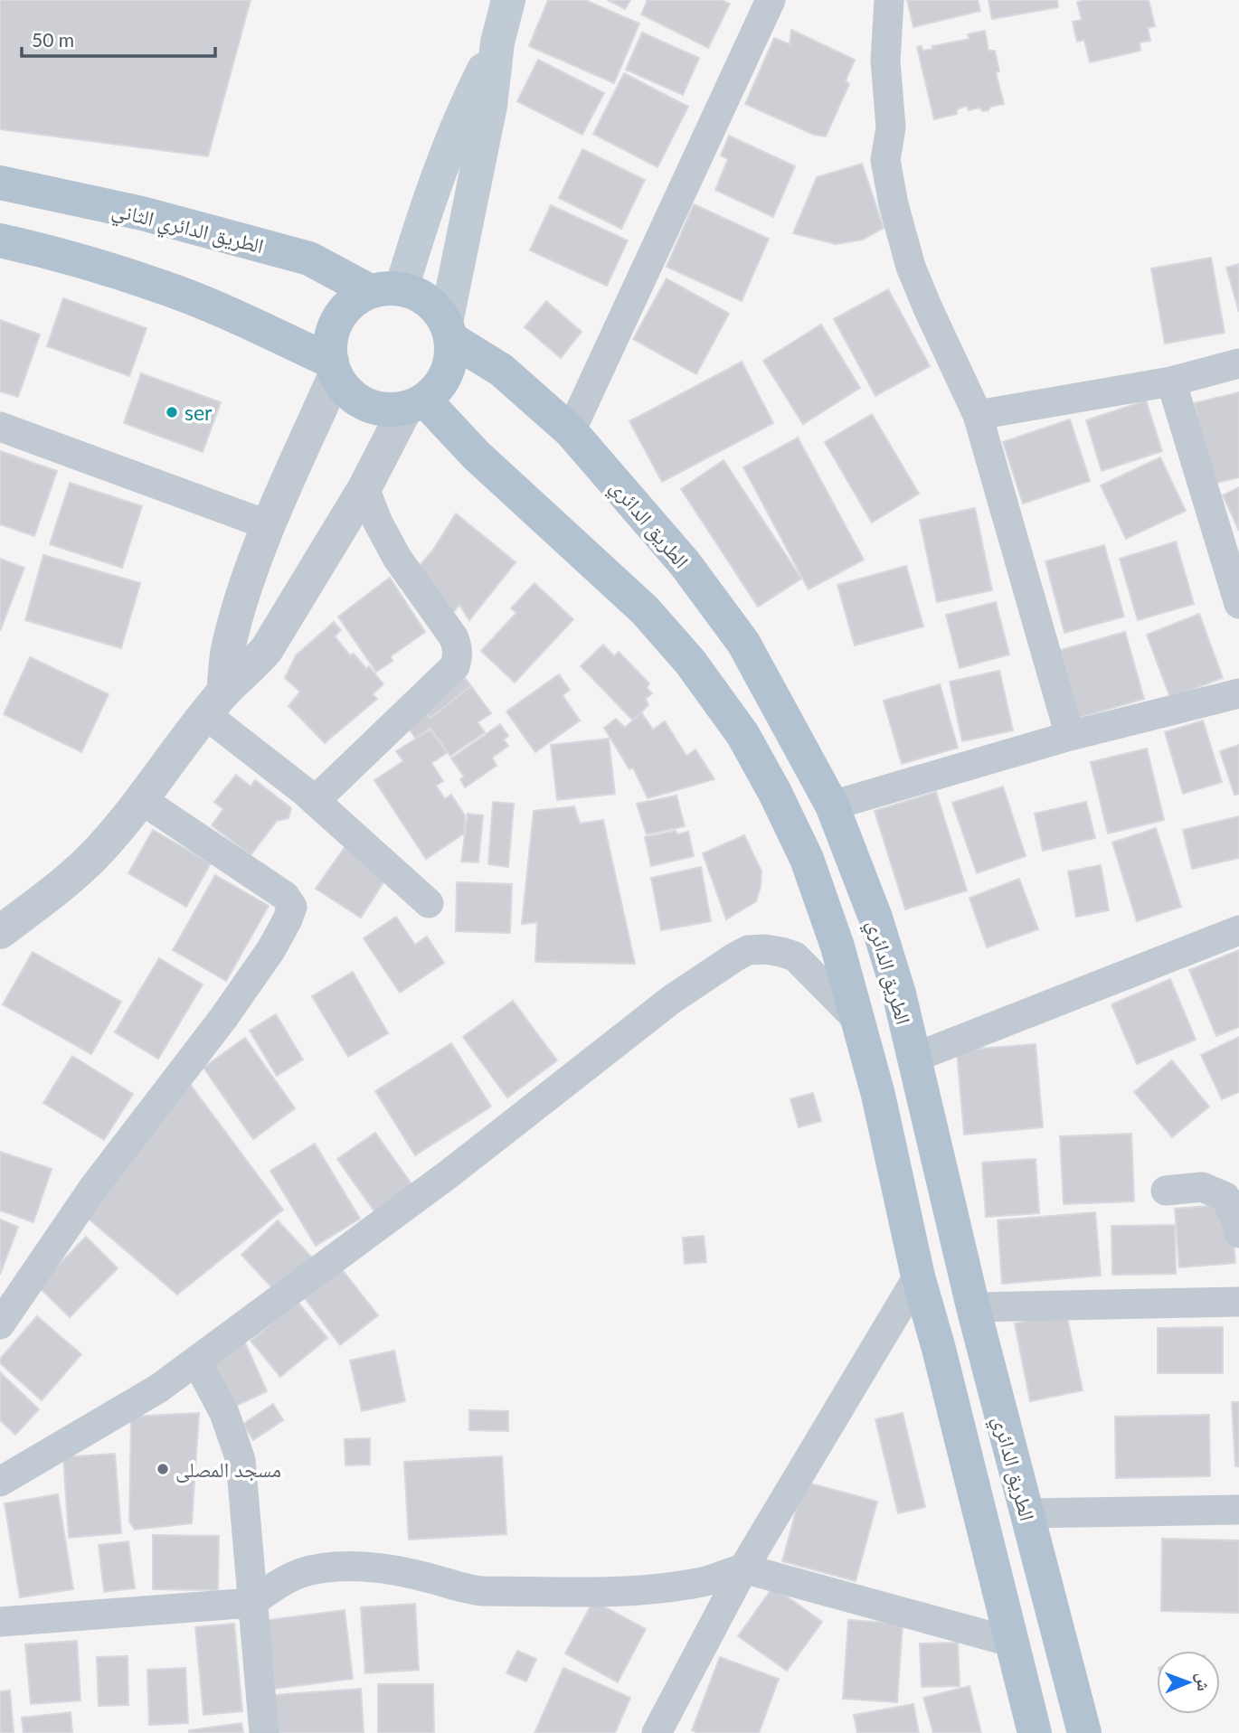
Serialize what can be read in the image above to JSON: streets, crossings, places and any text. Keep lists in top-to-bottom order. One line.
{"streets":{"main road":["الطريق الدائري الثاني","الطريق الدائري"]},"crossings":[["الطريق الدائري الثاني","الطريق الدائري"]],"places":["ser","مسجد المصلى"],"scale_bar":"50 m","north":"right"}
